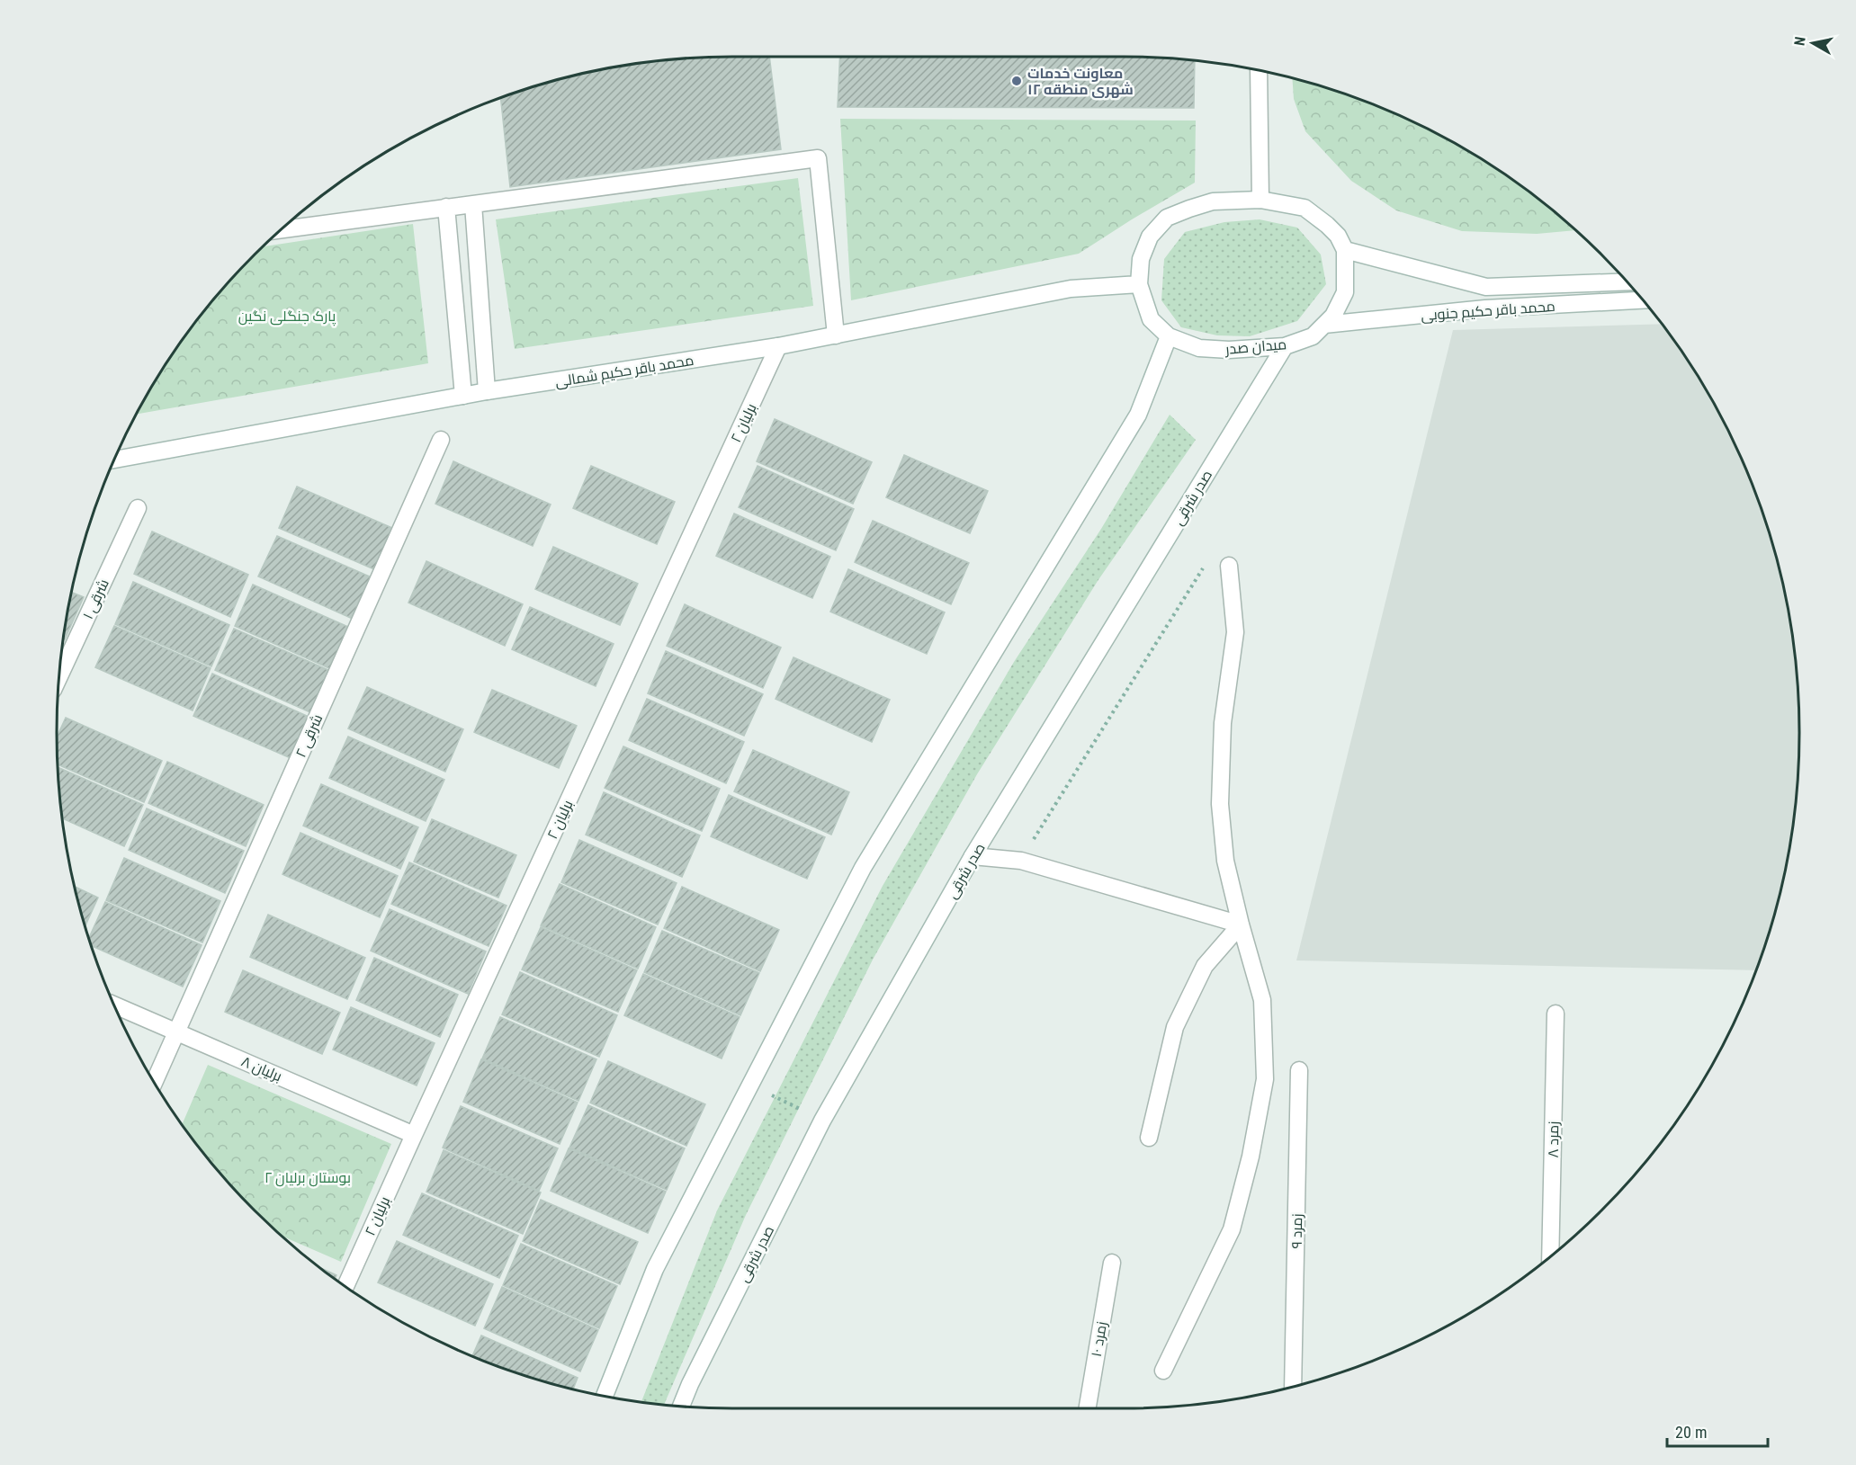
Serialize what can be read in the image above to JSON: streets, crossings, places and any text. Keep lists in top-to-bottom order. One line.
{"streets":{"street":["محمد باقر حکیم جنوبی","میدان صدر","محمد باقر حکیم شمالی","برلیان ۲","صدر شرقی","۱ شرقی","۲ شرقی","برلیان ۸","زمرد ۸","زمرد ۹","زمرد ۱۰"]},"crossings":[["محمد باقر حکیم جنوبی","میدان صدر"],["محمد باقر حکیم جنوبی","محمد باقر حکیم شمالی"],["محمد باقر حکیم جنوبی","صدر شرقی"],["میدان صدر","محمد باقر حکیم شمالی"],["میدان صدر","صدر شرقی"],["محمد باقر حکیم شمالی","برلیان ۲"],["محمد باقر حکیم شمالی","صدر شرقی"],["برلیان ۲","برلیان ۸"],["۲ شرقی","برلیان ۸"]],"parks":["پارک جنگلی نگین","بوستان برلیان ۲"],"places":["معاونت خدمات شهری منطقه ۱۲"],"scale_bar":"20 m","north":"left"}
